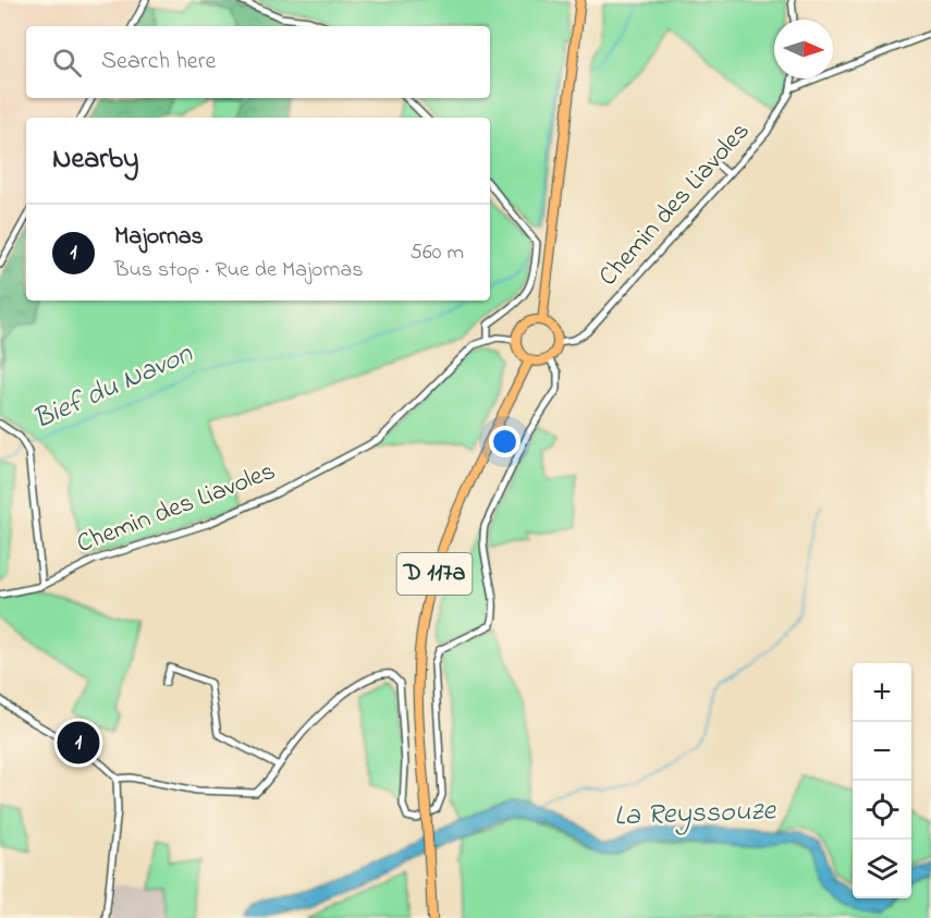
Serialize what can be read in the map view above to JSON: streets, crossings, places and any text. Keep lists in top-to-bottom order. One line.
{"streets":{"main road":["D 117a"],"street":["Chemin des Liavoles"]},"crossings":[["Chemin des Liavoles","D 117a"]],"water":["Bief du Navon","La Reyssouze"],"north":"right","page":{"search":"Search here","heading":"Nearby","list":[{"mark":"1","name":"Majornas","note":"Bus stop · Rue de Majornas","value":"560 m"}],"map_buttons":["+","−"],"pins":"1"}}
